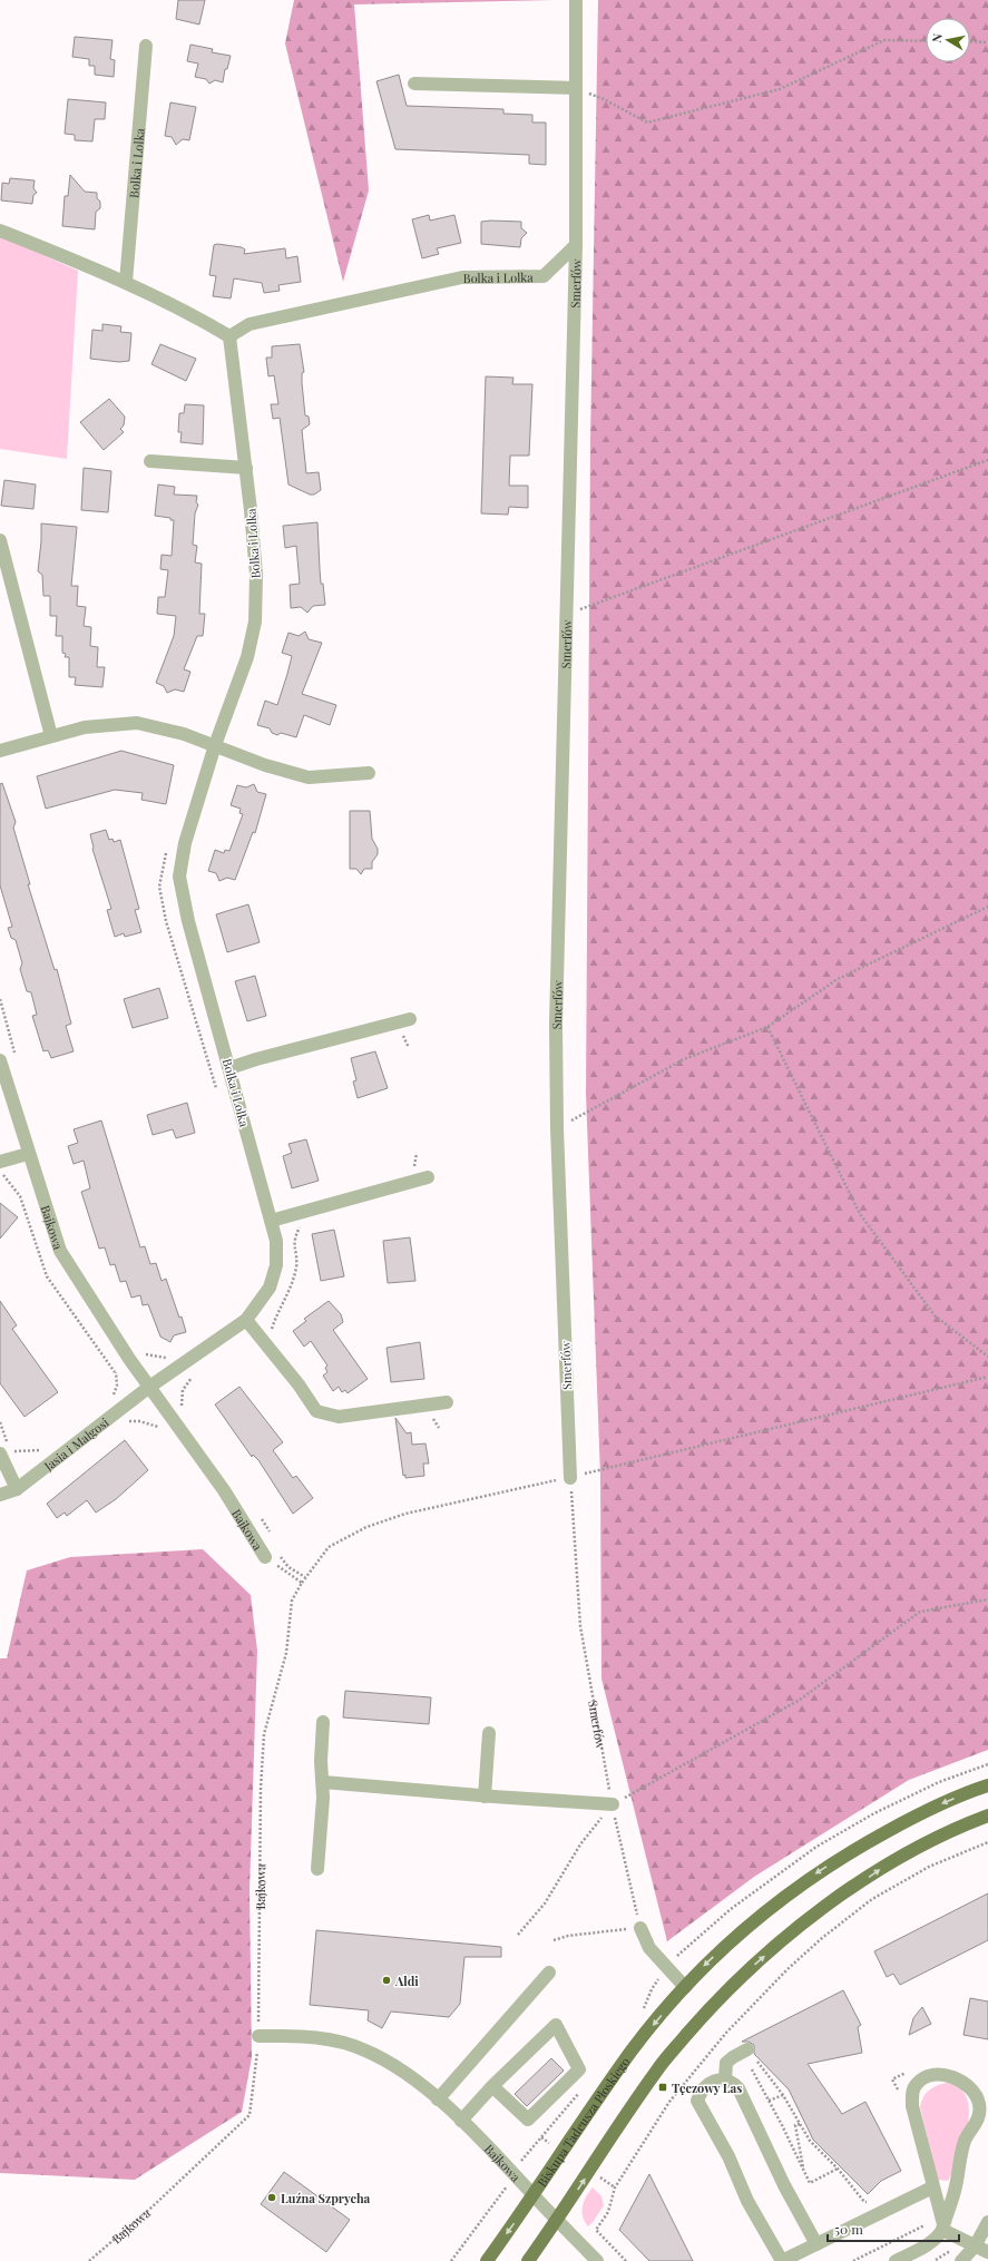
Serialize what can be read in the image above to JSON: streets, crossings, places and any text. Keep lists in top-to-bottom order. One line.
{"streets":{"main road":["Biskupa Tadeusza Płoskiego"],"street":["Bolka i Lolka","Smerfów","Bajkowa","Jasia i Małgosi"]},"crossings":[["Bolka i Lolka","Smerfów"],["Bolka i Lolka","Bajkowa"],["Bolka i Lolka","Jasia i Małgosi"],["Bajkowa","Jasia i Małgosi"],["Bajkowa","Biskupa Tadeusza Płoskiego"]],"places":{"other":["Aldi","Luźna Szprycha"],"transit":["Tęczowy Las"]},"scale_bar":"50 m","north":"left"}
